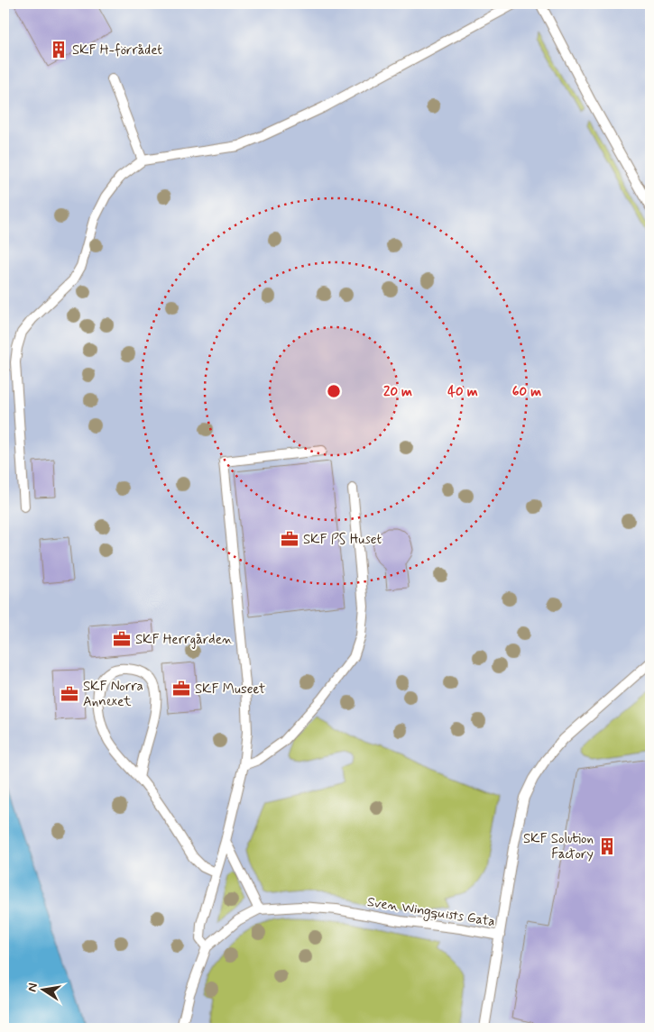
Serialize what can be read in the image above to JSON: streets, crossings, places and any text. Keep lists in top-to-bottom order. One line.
{"streets":{"lane":["Sven Wingquists Gata"]},"places":{"building":["SKF H-förrådet","SKF Solution Factory"],"office":["SKF PS Huset","SKF Herrgården","SKF Museet","SKF Norra Annexet"]},"north":"left","rings":["20 m","40 m","60 m"]}
